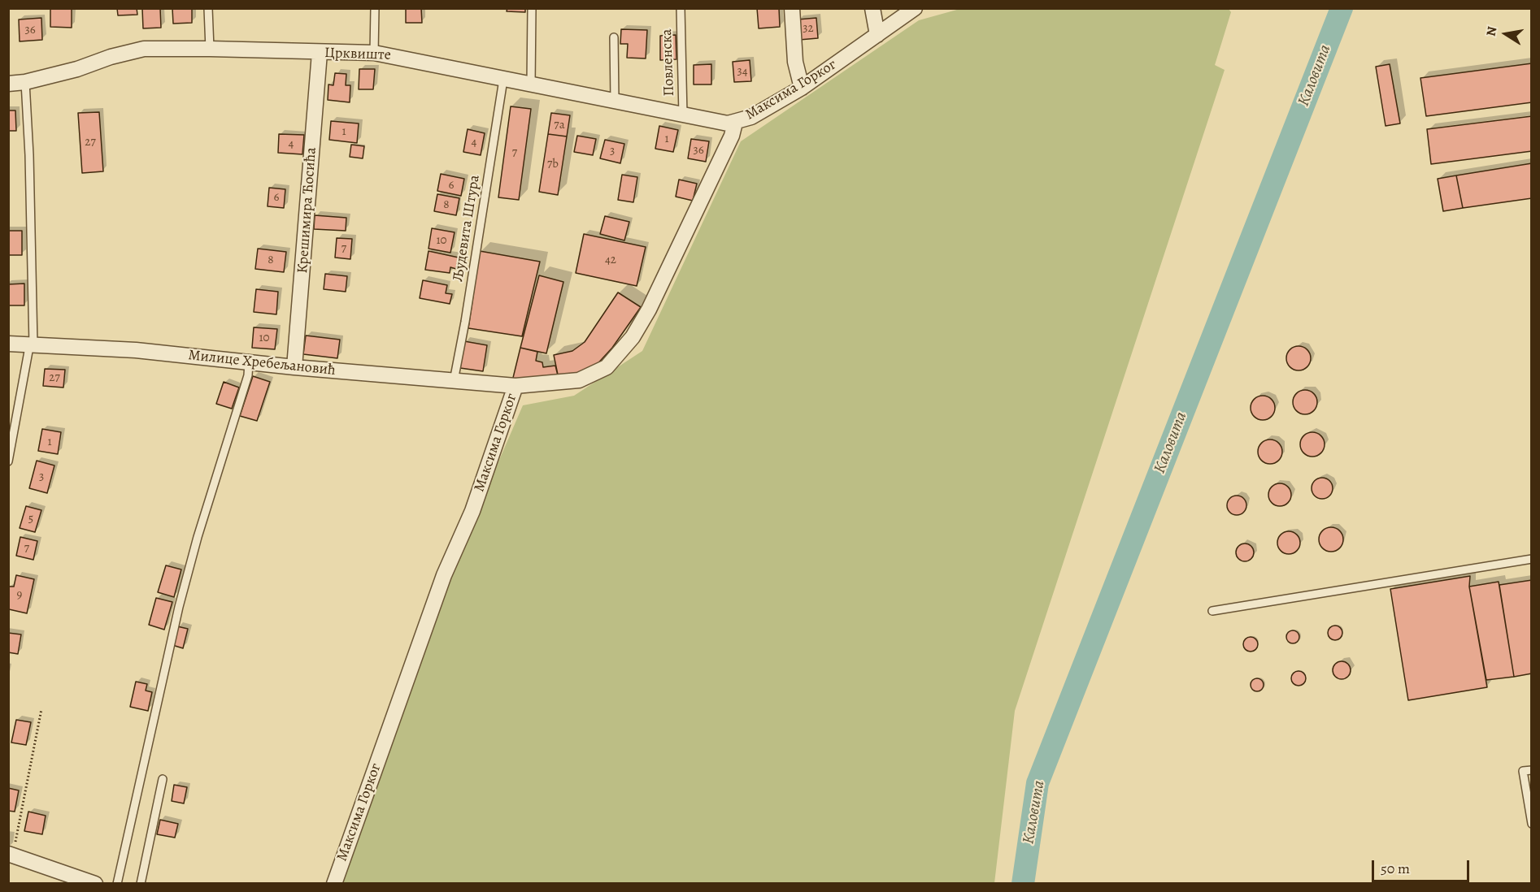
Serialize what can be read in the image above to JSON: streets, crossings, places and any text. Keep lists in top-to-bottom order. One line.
{"streets":{"street":["Црквиште","Максима Горког","Крешимира Ћосића","Милице Хребељановић"],"lane":["Повленска","Људевита Штура"]},"crossings":[["Црквиште","Повленска"],["Црквиште","Максима Горког"],["Црквиште","Крешимира Ћосића"],["Црквиште","Људевита Штура"],["Максима Горког","Милице Хребељановић"],["Крешимира Ћосића","Милице Хребељановић"],["Људевита Штура","Милице Хребељановић"]],"water":["Каловита"],"house_numbers":["32","36","34","7a","1","1","27","4","4","36","3","7","7b","6","6","8","10","7","8","42","10","27","1","3","5","7","9"],"scale_bar":"50 m","north":"left"}
